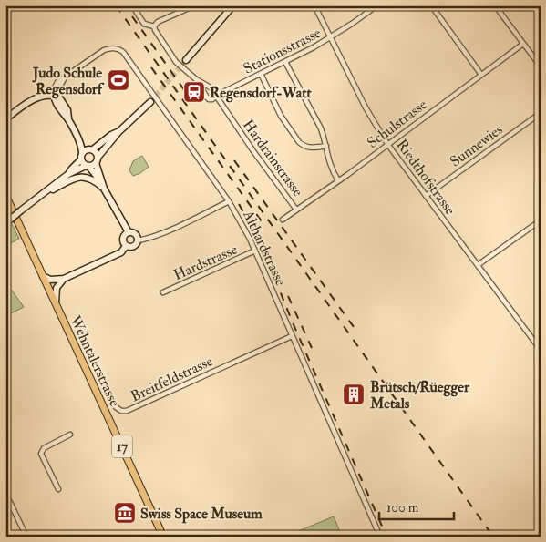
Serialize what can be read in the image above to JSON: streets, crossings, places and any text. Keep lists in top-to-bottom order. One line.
{"streets":{"main road":["Wehntalerstrasse","17"],"street":["Stationsstrasse","Schulstrasse","Sunnewies","Hardrainstrasse","Riedthofstrasse","Althardstrasse","Hardstrasse","Breitfeldstrasse"]},"crossings":[["Stationsstrasse","Hardrainstrasse"],["Stationsstrasse","Riedthofstrasse"],["Schulstrasse","Hardrainstrasse"],["Schulstrasse","Riedthofstrasse"],["Sunnewies","Riedthofstrasse"],["Althardstrasse","Hardstrasse"],["Althardstrasse","Breitfeldstrasse"]],"places":{"sports":["Judo Schule Regensdorf"],"station":["Regensdorf-Watt"],"building":["Brütsch/Rüegger Metals"],"museum":["Swiss Space Museum"]},"scale_bar":"100 m"}
